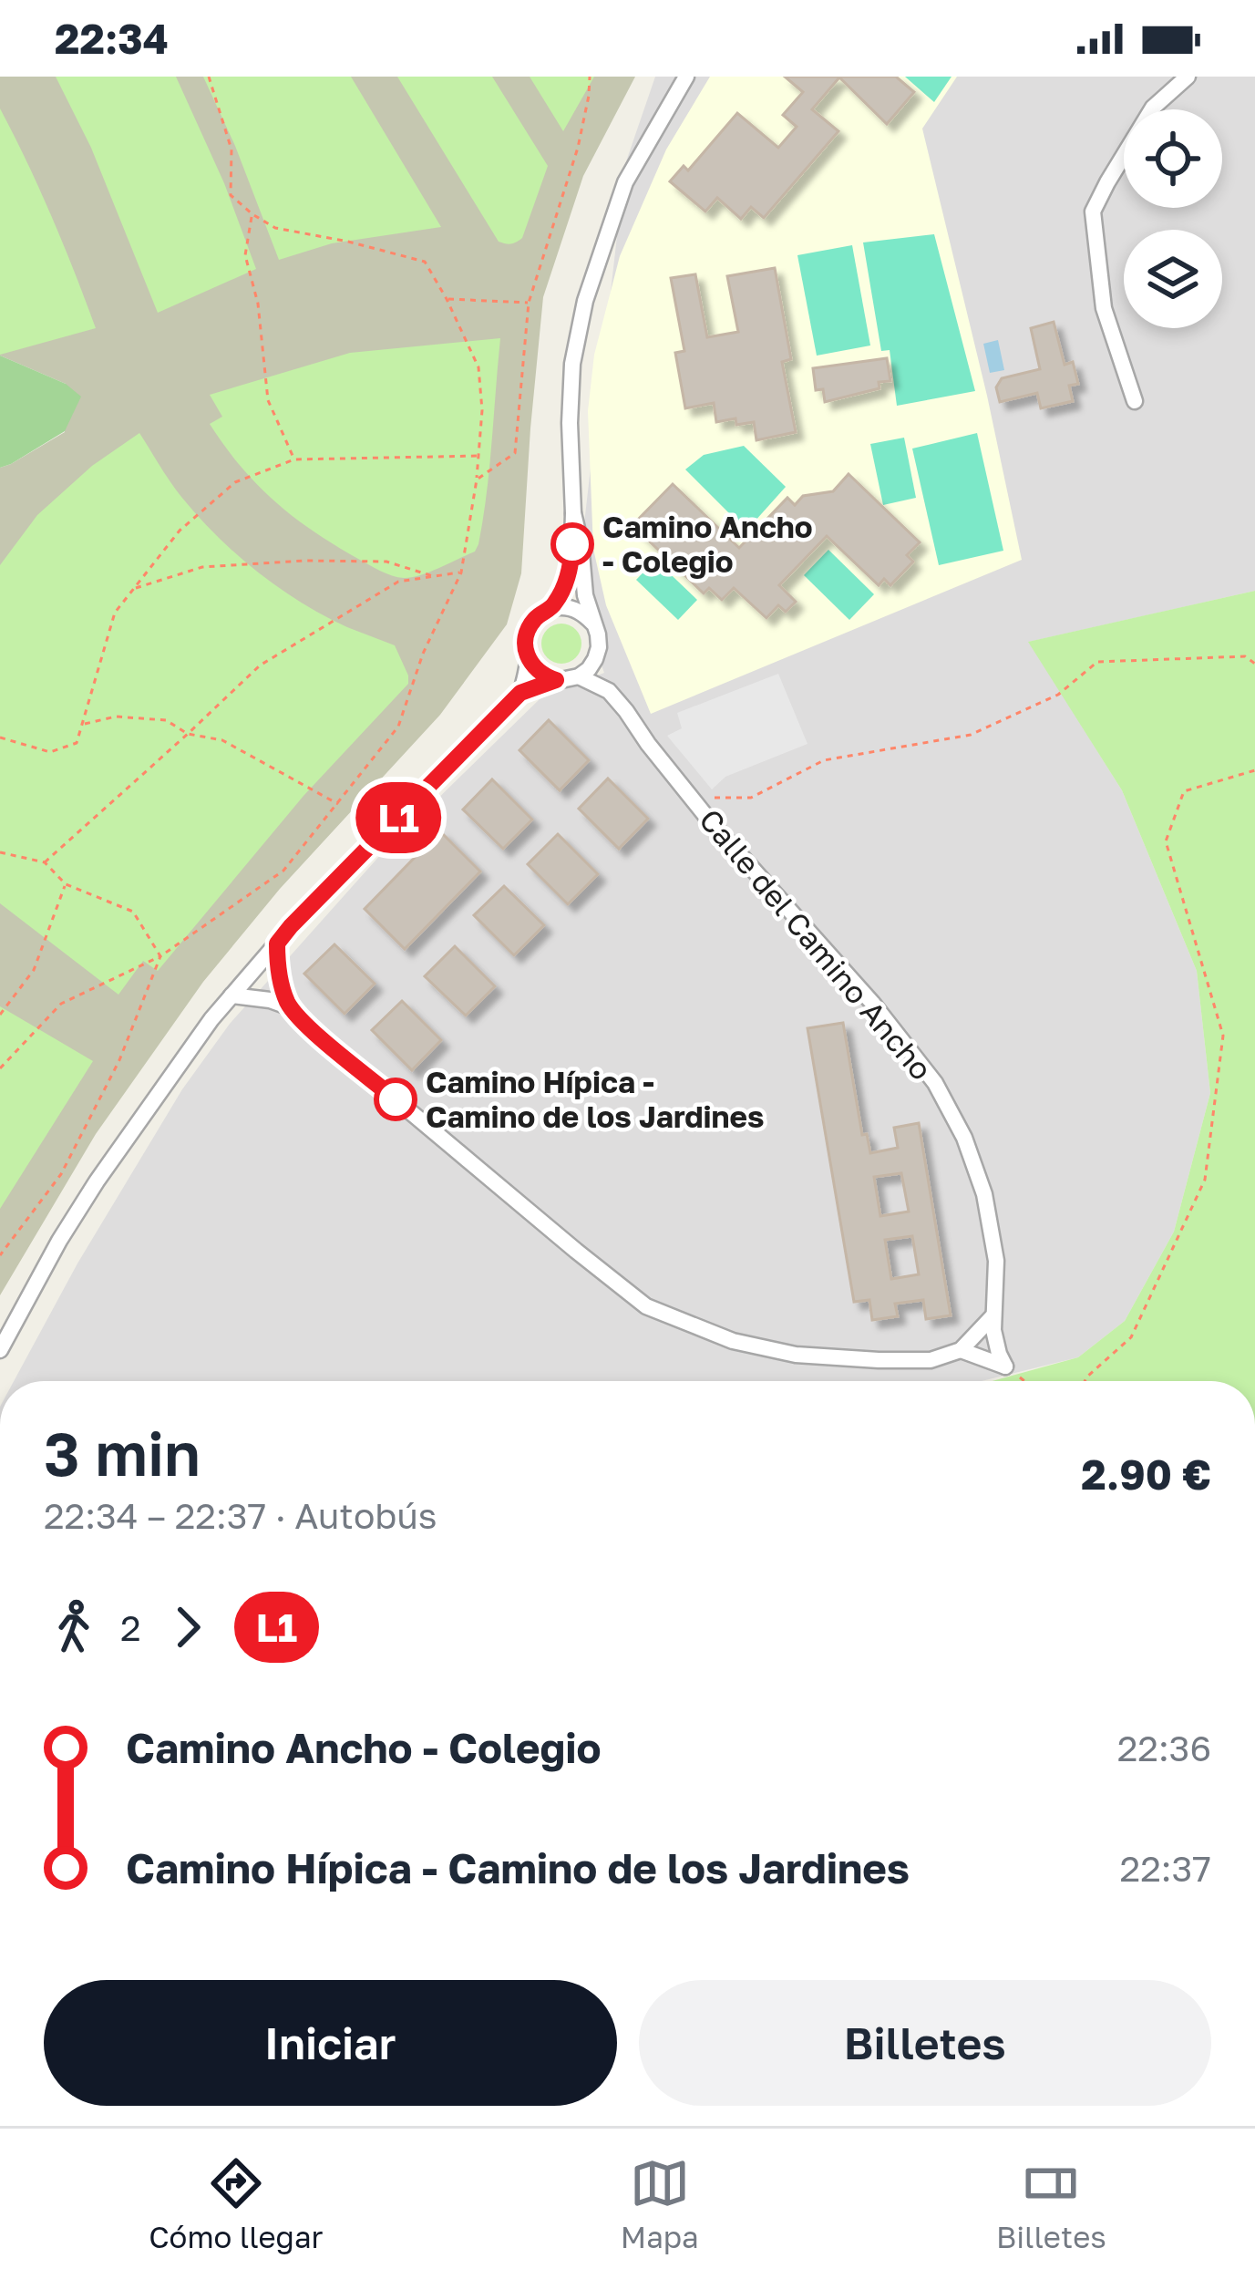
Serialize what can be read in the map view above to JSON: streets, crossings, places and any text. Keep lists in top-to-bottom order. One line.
{"streets":{"street":["Calle del Camino Ancho"]},"places":["Camino Ancho - Colegio","Camino Hípica - Camino de los Jardines"],"lines":["bus line L1"],"page":{"status":"22:34","on_map":"L1","heading":["3 min","22:34 – 22:37 · Autobús","2.90 €"],"legs":["2","L1"],"list":[{"name":"Camino Ancho - Colegio","value":"22:36"},{"name":"Camino Hípica - Camino de los Jardines","value":"22:37"}],"buttons":["Iniciar","Billetes"],"tabs":["Cómo llegar","Mapa","Billetes"]}}
